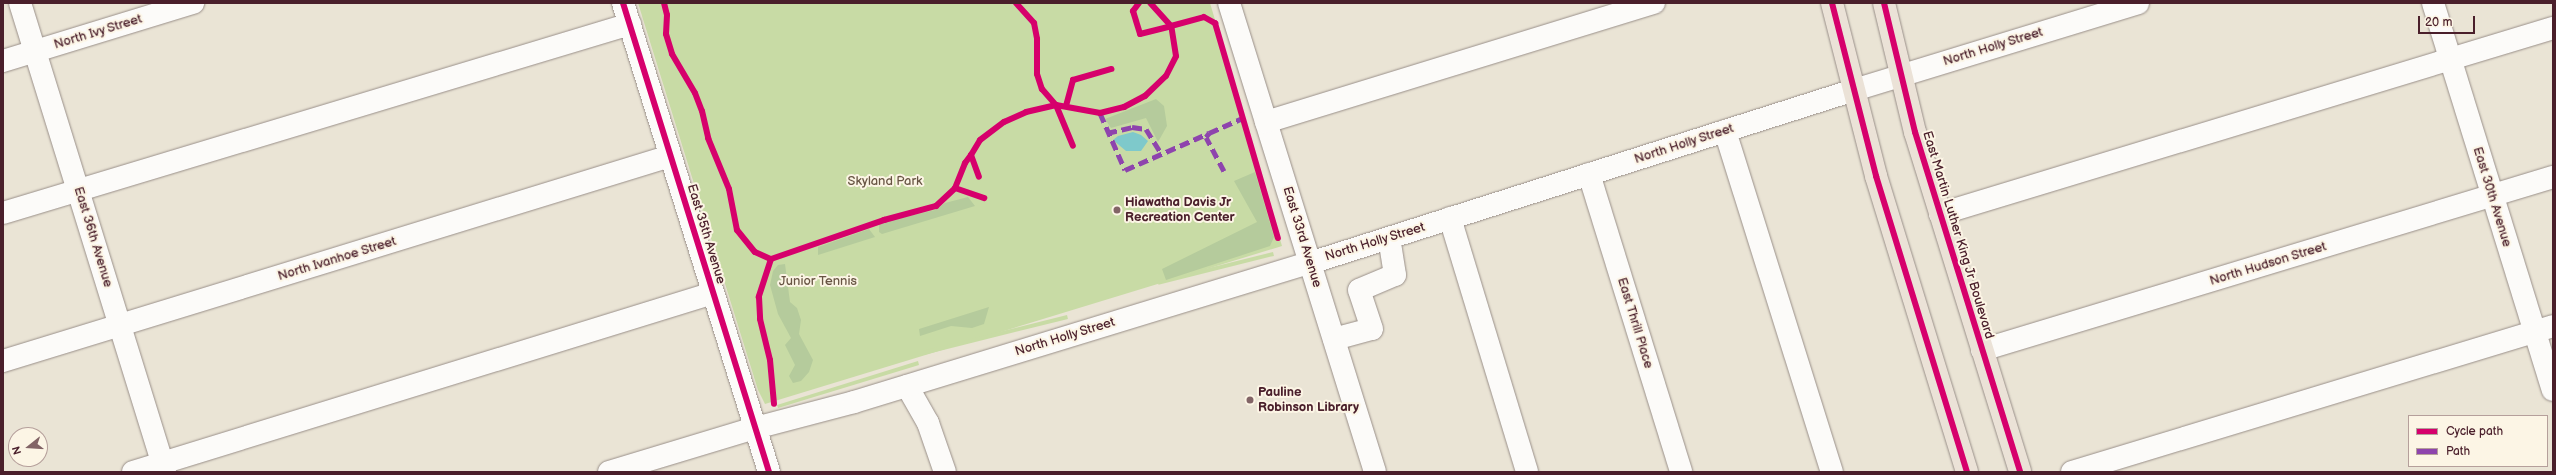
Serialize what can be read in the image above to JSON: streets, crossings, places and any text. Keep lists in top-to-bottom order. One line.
{"streets":{"main road":["East Martin Luther King Jr Boulevard"],"street":["North Ivy Street","North Holly Street","East 30th Avenue","East 35th Avenue","East 36th Avenue","East 33rd Avenue","North Ivanhoe Street","North Hudson Street","East Thrill Place"]},"crossings":[["North Ivy Street","East 36th Avenue"],["North Holly Street","East 35th Avenue"],["North Holly Street","East Martin Luther King Jr Boulevard"],["North Holly Street","East 33rd Avenue"],["North Holly Street","East Thrill Place"],["East 30th Avenue","North Hudson Street"],["East 35th Avenue","North Ivanhoe Street"],["East Martin Luther King Jr Boulevard","North Hudson Street"],["East 36th Avenue","North Ivanhoe Street"]],"parks":["Skyland Park","Junior Tennis"],"places":["Hiawatha Davis Jr Recreation Center","Pauline Robinson Library"],"legend":["Cycle path","Path"],"scale_bar":"20 m","north":"left"}
